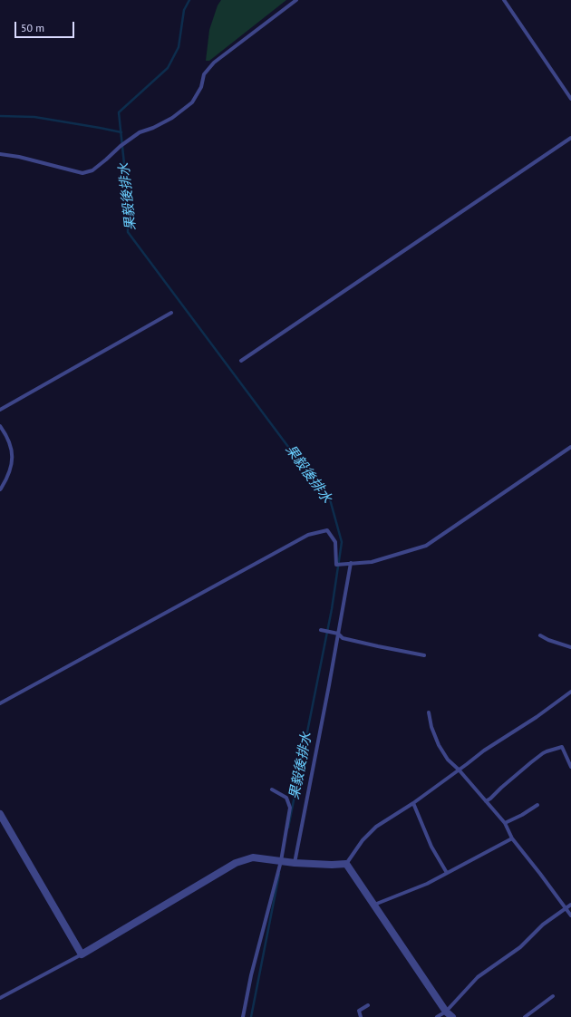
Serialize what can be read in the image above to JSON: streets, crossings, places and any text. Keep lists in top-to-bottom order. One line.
{"water":["果毅後排水"],"scale_bar":"50 m"}
